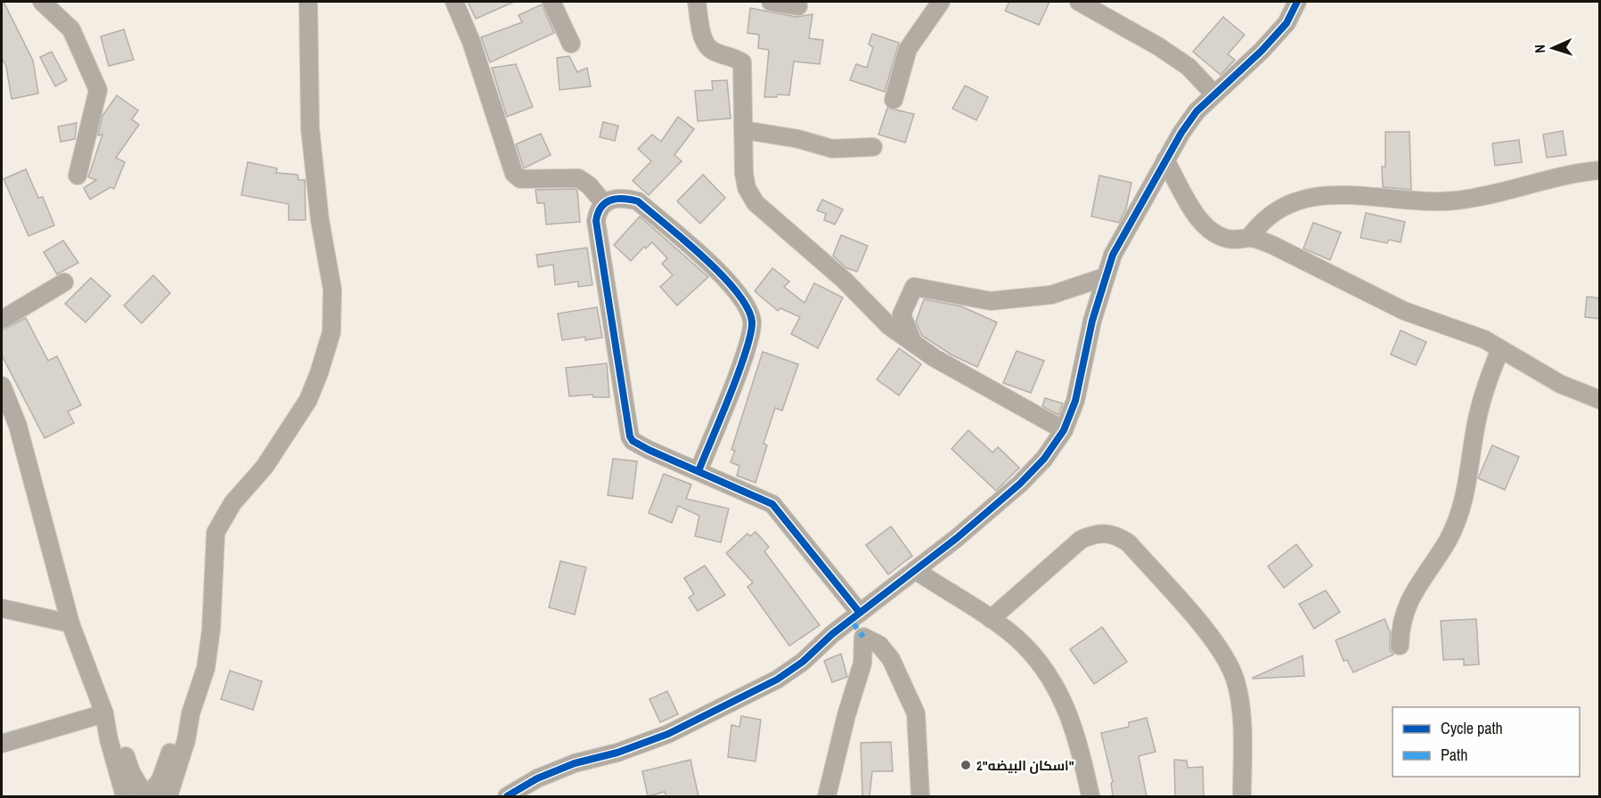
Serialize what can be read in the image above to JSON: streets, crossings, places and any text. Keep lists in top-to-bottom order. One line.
{"places":["اسكان البيضه\"2\""],"legend":["Cycle path","Path"],"north":"left"}
